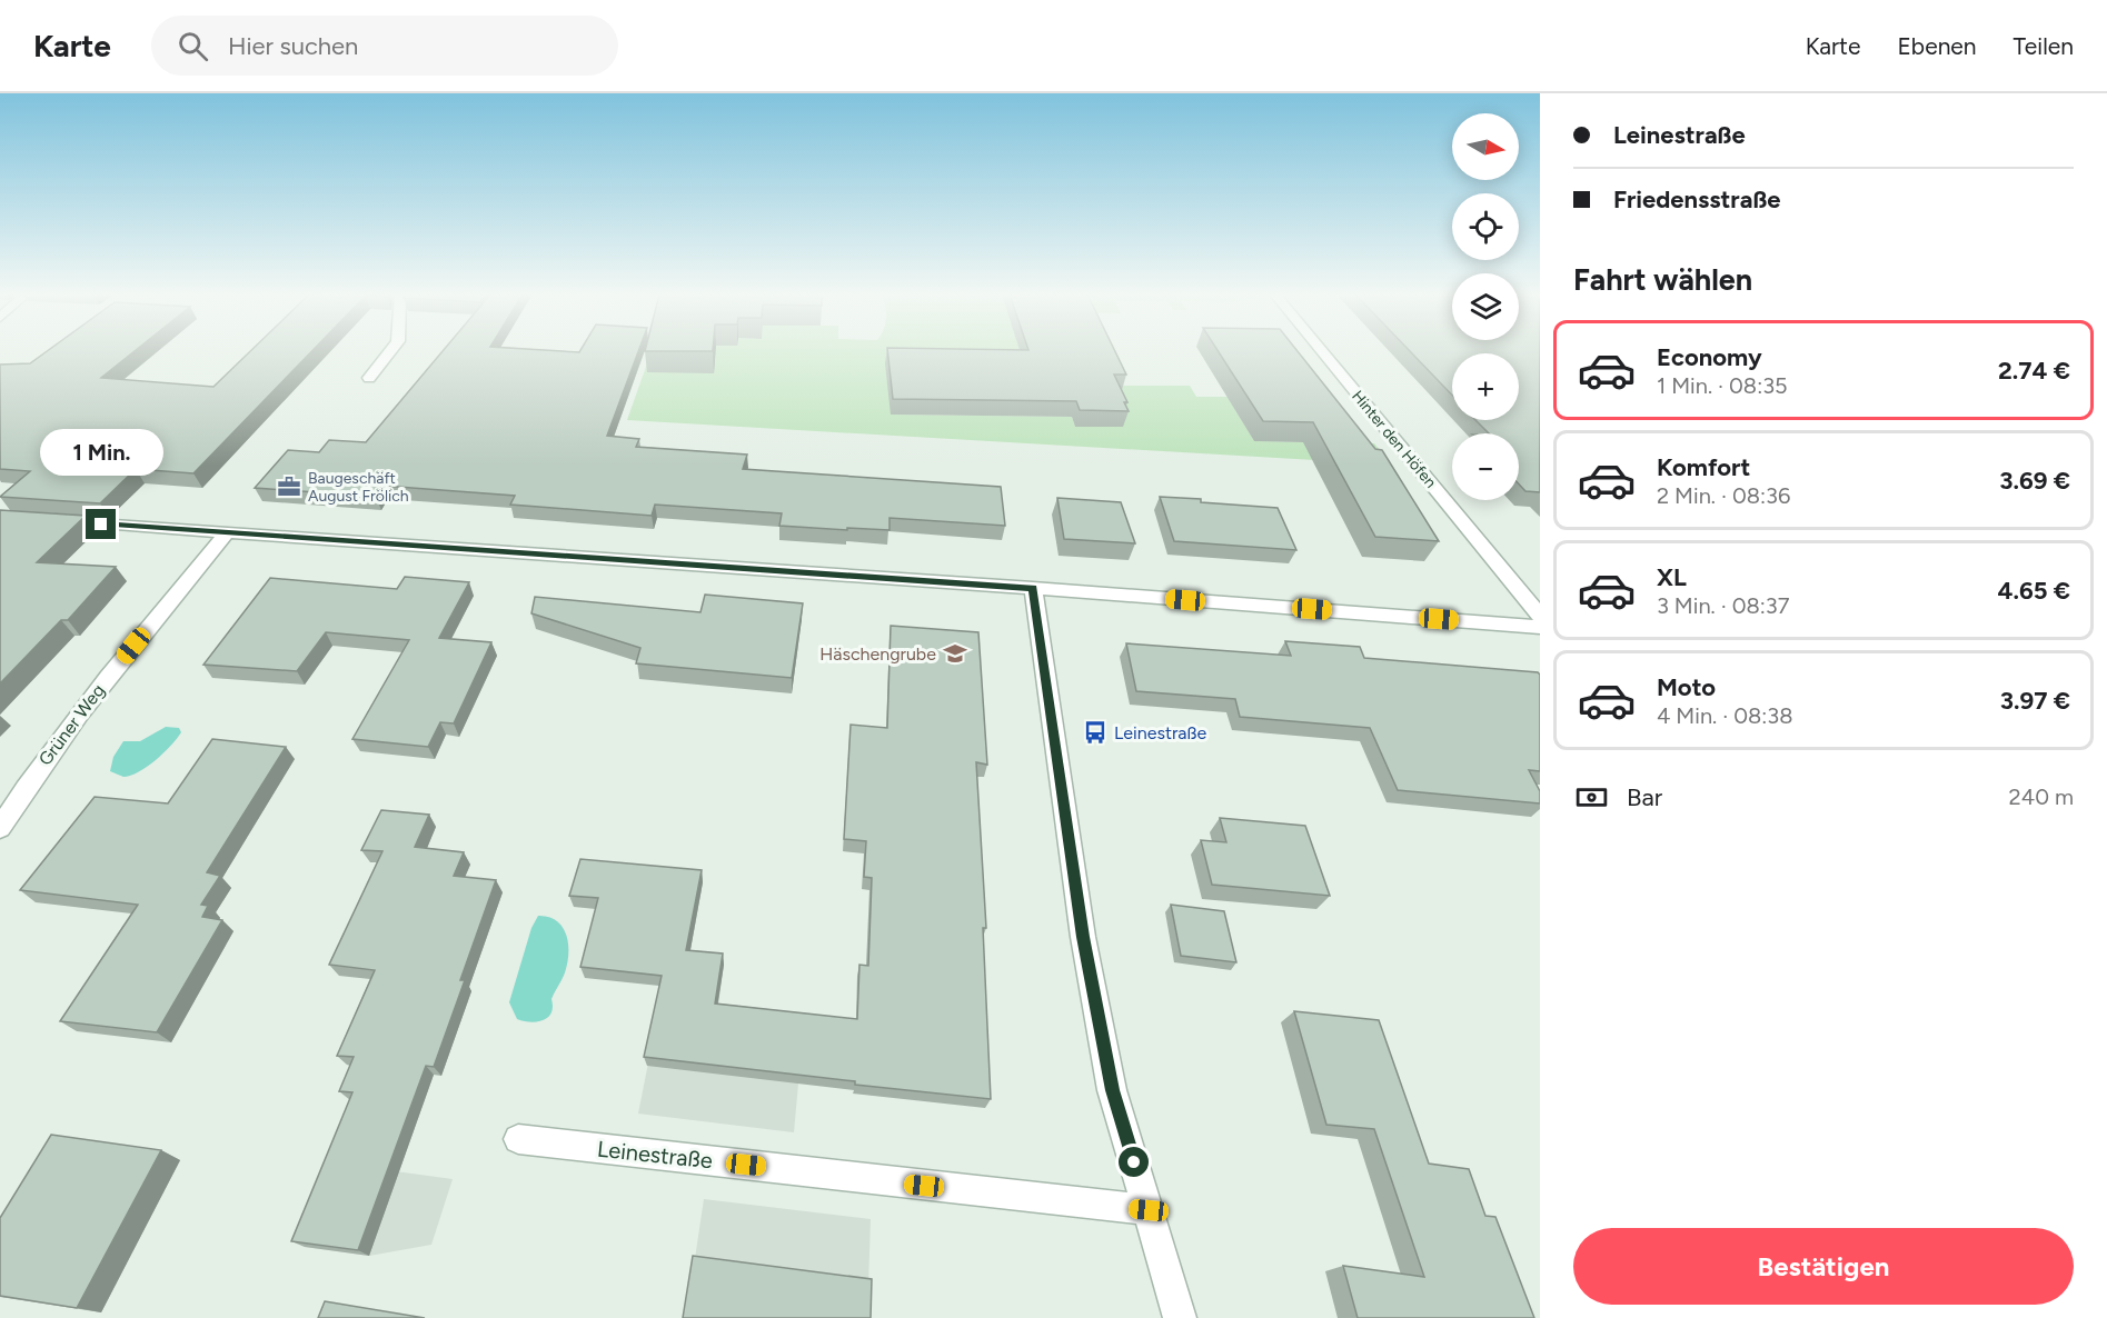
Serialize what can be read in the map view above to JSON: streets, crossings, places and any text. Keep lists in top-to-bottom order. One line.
{"streets":{"street":["Hinter den Höfen","Grüner Weg","Leinestraße"]},"places":{"office":["Baugeschäft August Frölich"],"school or university":["Häschengrube"],"bus stop":["Leinestraße"]},"north":"right","page":{"header":"Karte","search":"Hier suchen","nav":["Karte","Ebenen","Teilen"],"banner":["Leinestraße","Friedensstraße"],"map_buttons":["+","−"],"heading":"Fahrt wählen","list":[{"name":"Economy","note":"1 Min. · 08:35","value":"2.74 €"},{"name":"Komfort","note":"2 Min. · 08:36","value":"3.69 €"},{"name":"XL","note":"3 Min. · 08:37","value":"4.65 €"},{"name":"Moto","note":"4 Min. · 08:38","value":"3.97 €"}],"bubble":"1 Min.","pay":["Bar","240 m"],"buttons":"Bestätigen"}}
